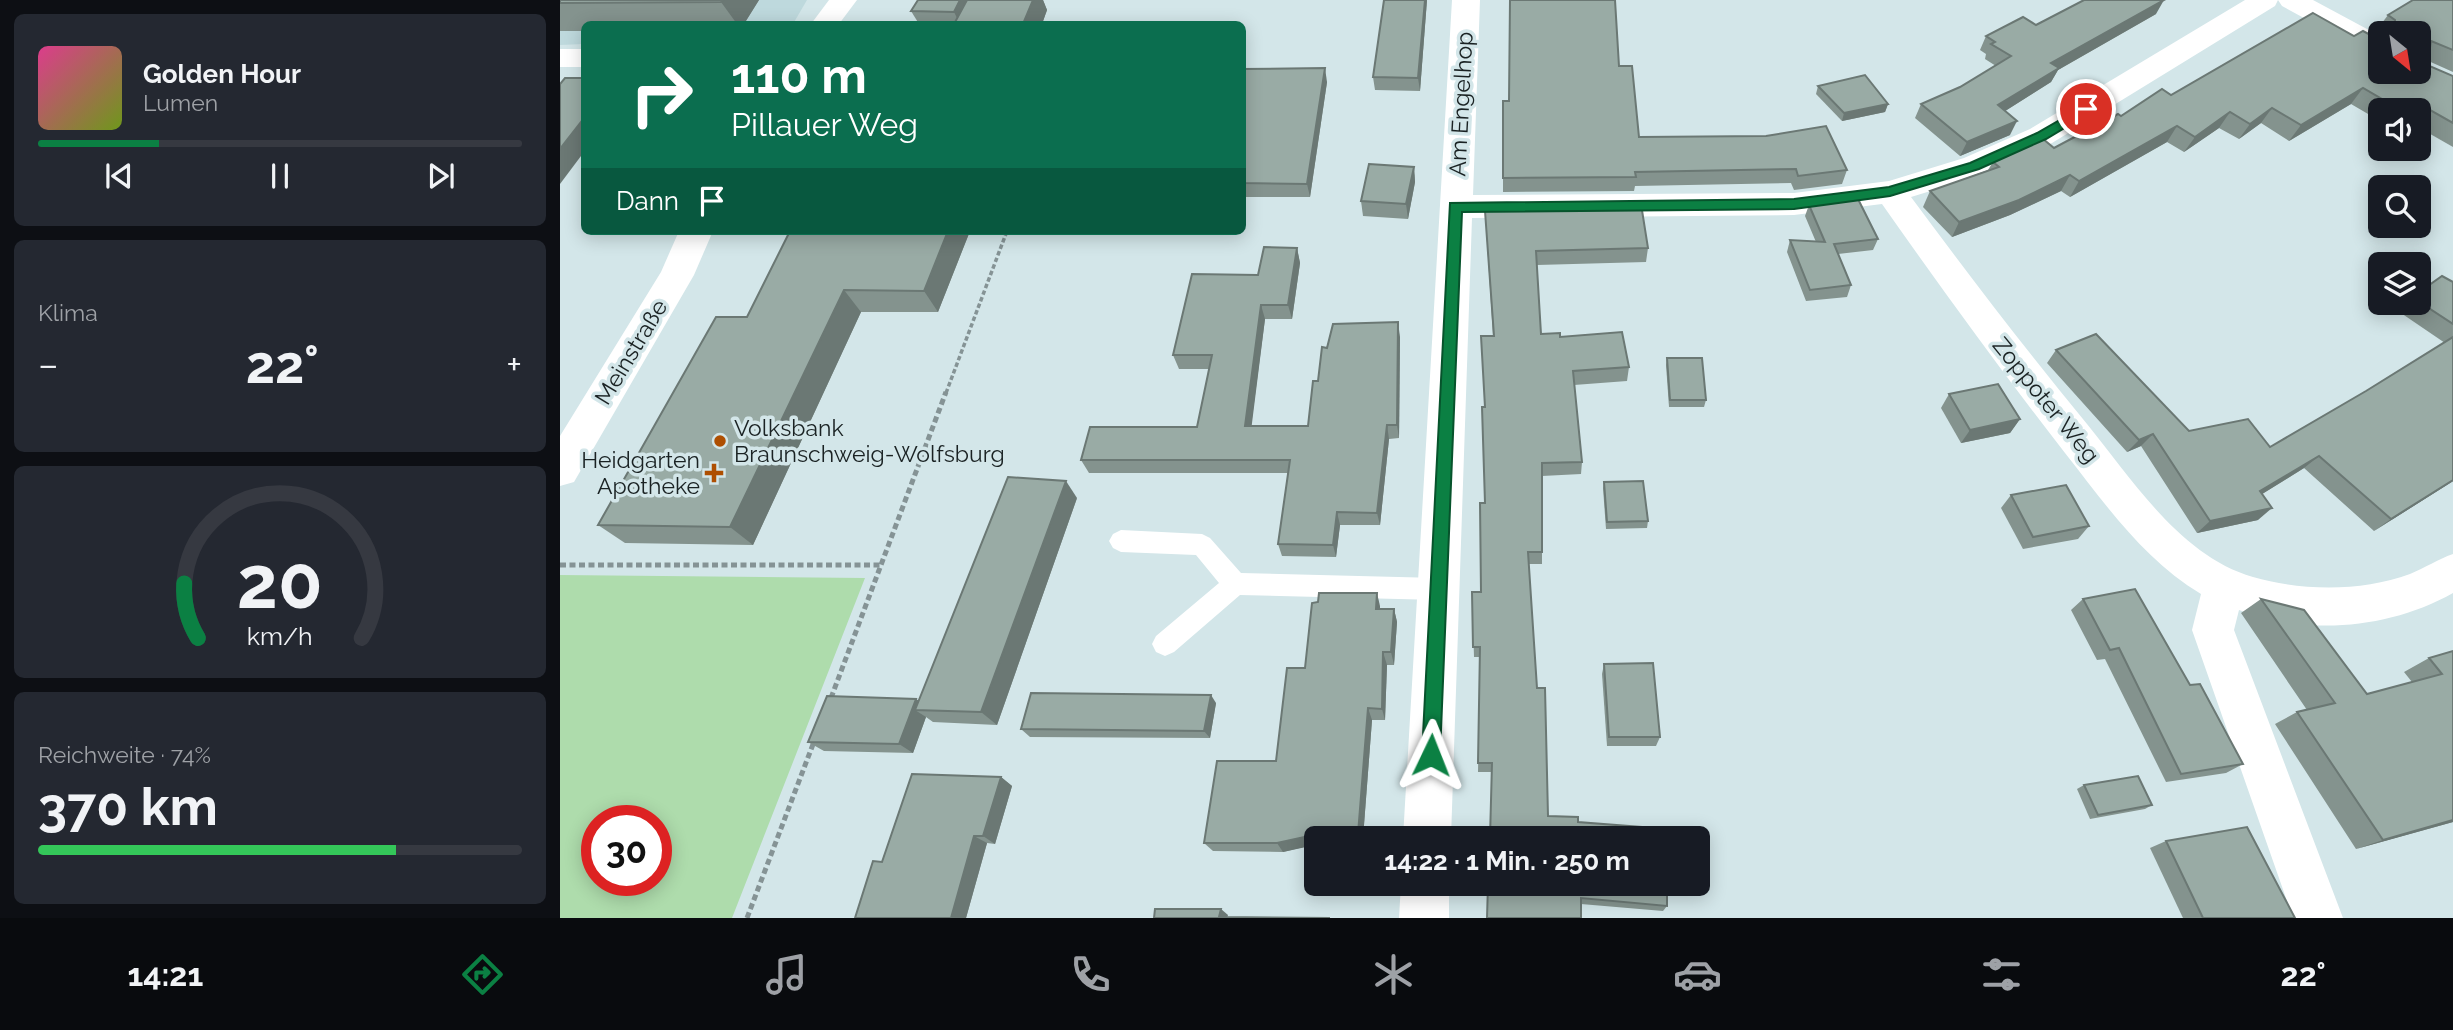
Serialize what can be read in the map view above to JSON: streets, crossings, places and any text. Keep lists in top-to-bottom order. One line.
{"streets":{"street":["Am Engelhop","Meinstraße","Zoppoter Weg"]},"places":{"other":["Volksbank Braunschweig-Wolfsburg"],"health":["Heidgarten Apotheke"]},"north":"bottom right","page":{"turn":["110 m","Pillauer Weg"],"song":["Golden Hour","Lumen"],"then":"Dann","tile":["Klima",["Reichweite · 74%","370 km"]],"heat":["−","22°","+"],"limit":"30","trip":"14:22 · 1 Min. · 250 m","tabs":["14:21","22°"],"gauge":["20","km/h"]}}
